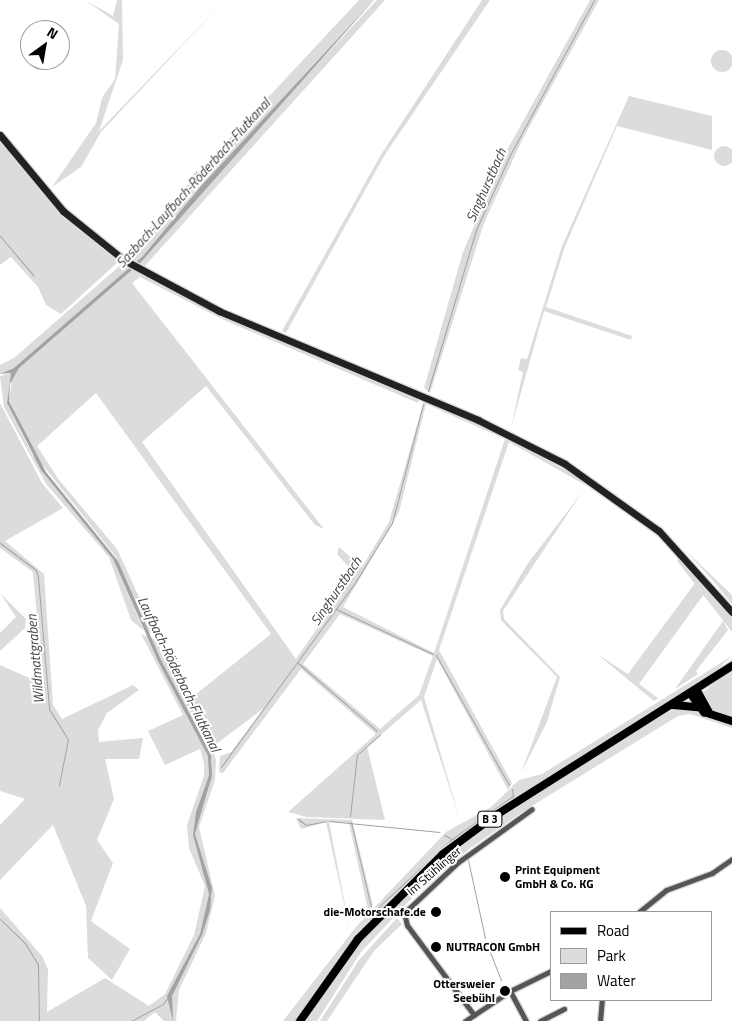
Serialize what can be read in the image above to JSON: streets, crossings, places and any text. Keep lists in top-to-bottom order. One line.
{"streets":{"main road":["B 3"],"street":["Im Stühlinger"]},"water":["Sasbach-Laufbach-Röderbach-Flutkanal","Singhurstbach","Wildmattgraben","Laufbach-Röderbach-Flutkanal"],"places":["Print Equipment GmbH & Co. KG","die-Motorschafe.de","NUTRACON GmbH","Ottersweier Seebühl"],"legend":["Road","Park","Water"],"north":"top right"}
